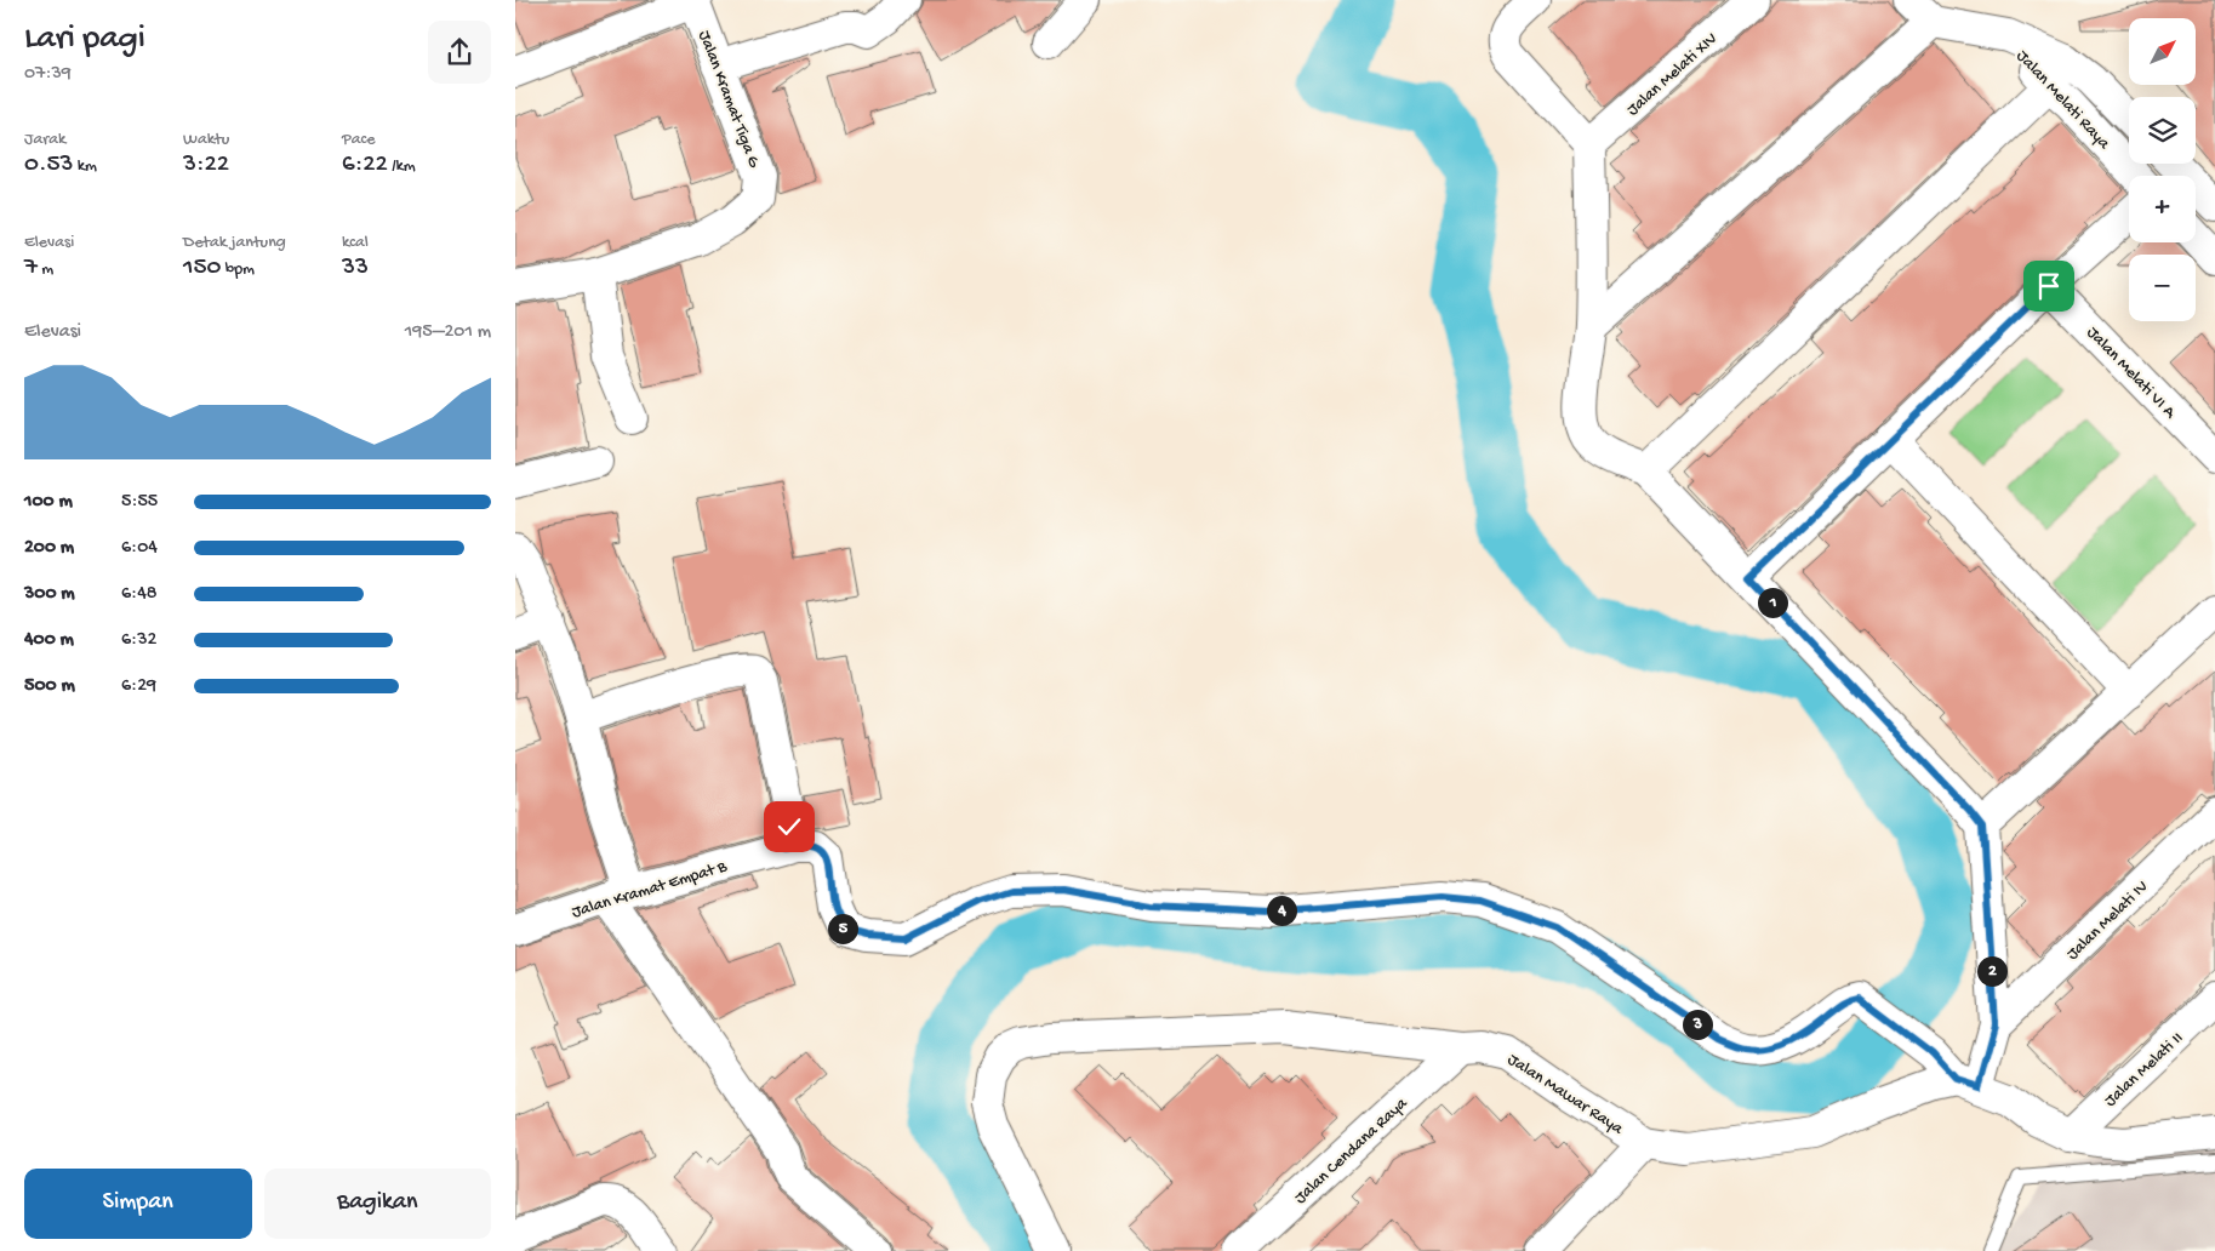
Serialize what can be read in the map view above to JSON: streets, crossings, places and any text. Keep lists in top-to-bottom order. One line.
{"streets":{"street":["Jalan Melati XIV","Jalan Kramat Tiga G","Jalan Melati Raya","Jalan Melati VI A","Jalan Kramat Empat B","Jalan Melati IV","Jalan Melati II","Jalan Mawar Raya","Jalan Cendana Raya"]},"crossings":[["Jalan Kramat Empat B","Jalan Mawar Raya"],["Jalan Mawar Raya","Jalan Cendana Raya"]],"north":"top right","page":{"heading":["Lari pagi","07:39"],"map_buttons":["+","−"],"stats":[["Jarak","0.53 km"],["Waktu","3:22"],["Pace","6:22 /km"],["Elevasi","7 m"],["Detak jantung","150 bpm"],["kcal","33"]],"chart":["Elevasi","195–201 m"],"list":[{"name":"100 m","note":"5:55"},{"name":"200 m","note":"6:04"},{"name":"300 m","note":"6:48"},{"name":"400 m","note":"6:32"},{"name":"500 m","note":"6:29"}],"pins":["1","4","5","2","3"],"buttons":["Simpan","Bagikan"]}}
